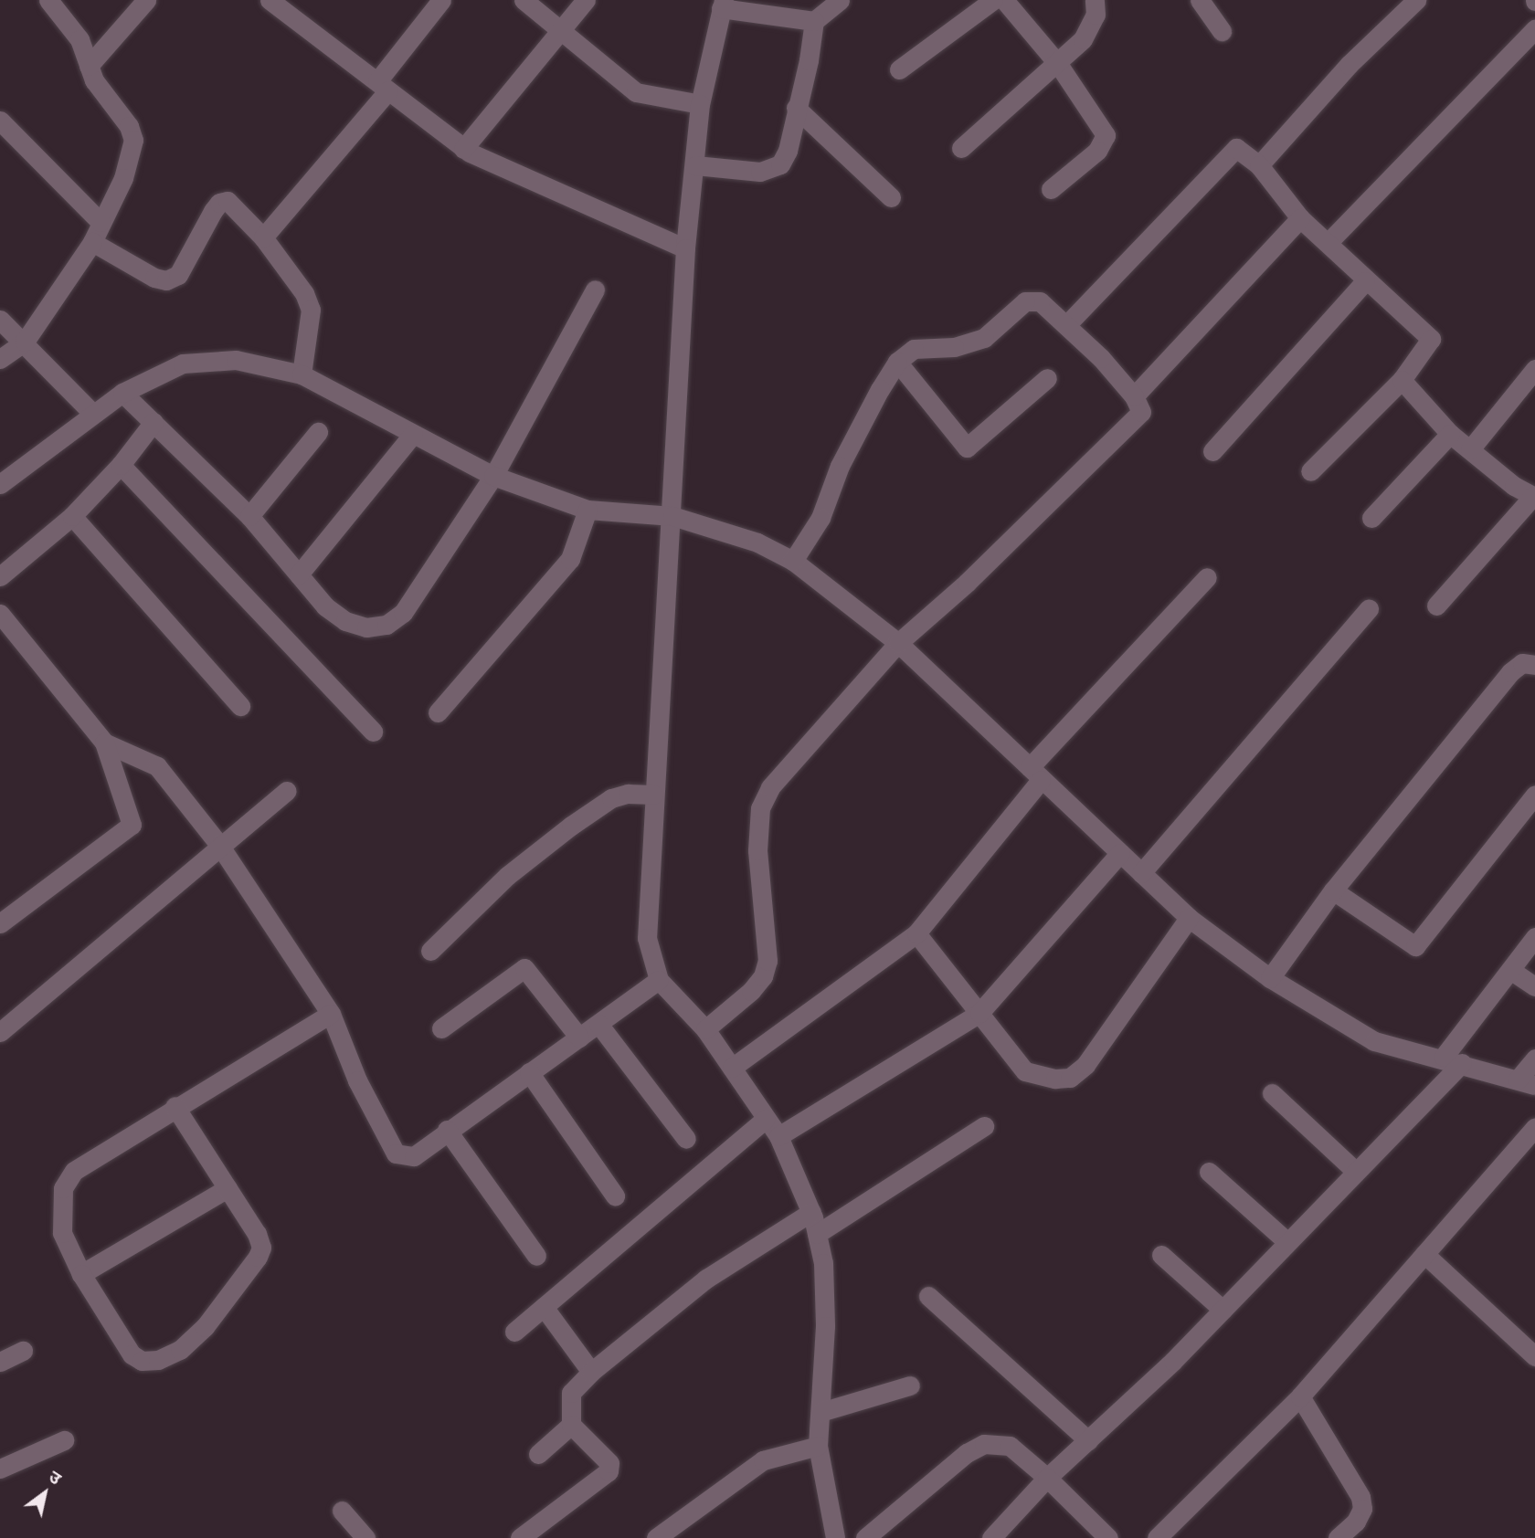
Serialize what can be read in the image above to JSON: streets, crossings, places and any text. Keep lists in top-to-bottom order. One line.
{"north":"top right"}
